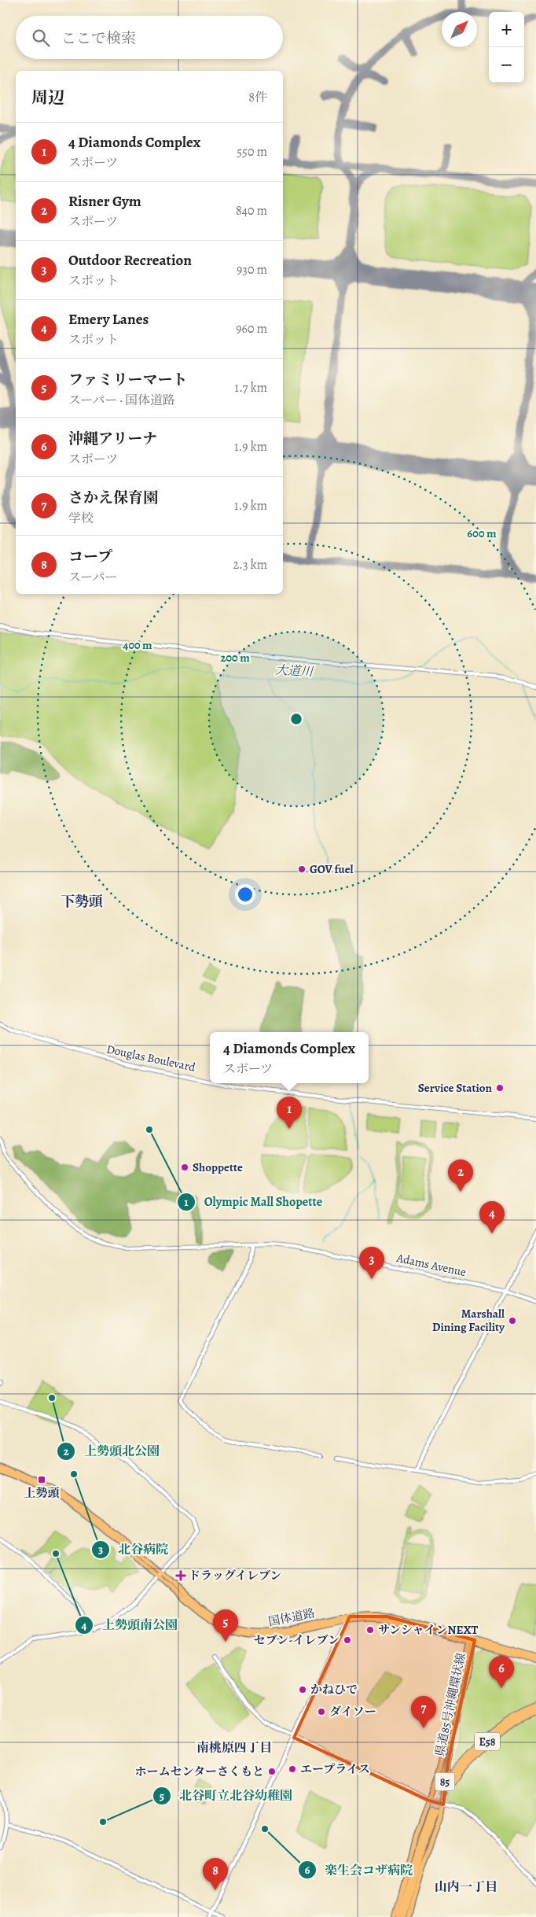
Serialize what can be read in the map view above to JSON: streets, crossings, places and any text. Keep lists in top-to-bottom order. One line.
{"streets":{"highway":["E58"],"main road":["国体道路","県道85号沖縄環状線","85"],"street":["Douglas Boulevard","Adams Avenue"]},"crossings":[["国体道路","県道85号沖縄環状線"]],"districts":["下勢頭","南桃原四丁目","山内一丁目"],"water":["大道川"],"places":{"other":["GOV fuel","Service Station","Olympic Mall Shopette","Shoppette","Marshall Dining Facility","上勢頭北公園","北谷病院","上勢頭南公園","サンシャインNEXT","セブン-イレブン","かねひで","ダイソー","エープライス","ホームセンターさくもと","北谷町立北谷幼稚園","楽生会コザ病院"],"transit":["上勢頭"],"health":["ドラッグイレブン"]},"north":"top right","page":{"map_buttons":["+","−"],"search":"ここで検索","heading":["周辺","8件"],"list":[{"mark":"1","name":"4 Diamonds Complex","note":"スポーツ","value":"550 m"},{"mark":"2","name":"Risner Gym","note":"スポーツ","value":"840 m"},{"mark":"3","name":"Outdoor Recreation","note":"スポット","value":"930 m"},{"mark":"4","name":"Emery Lanes","note":"スポット","value":"960 m"},{"mark":"5","name":"ファミリーマート","note":"スーパー · 国体道路","value":"1.7 km"},{"mark":"6","name":"沖縄アリーナ","note":"スポーツ","value":"1.9 km"},{"mark":"7","name":"さかえ保育園","note":"学校","value":"1.9 km"},{"mark":"8","name":"コープ","note":"スーパー","value":"2.3 km"}],"popup":["4 Diamonds Complex","スポーツ"],"pins":["1","2","4","3","5","6","7","8"]},"rings":["600 m","400 m","200 m"]}
